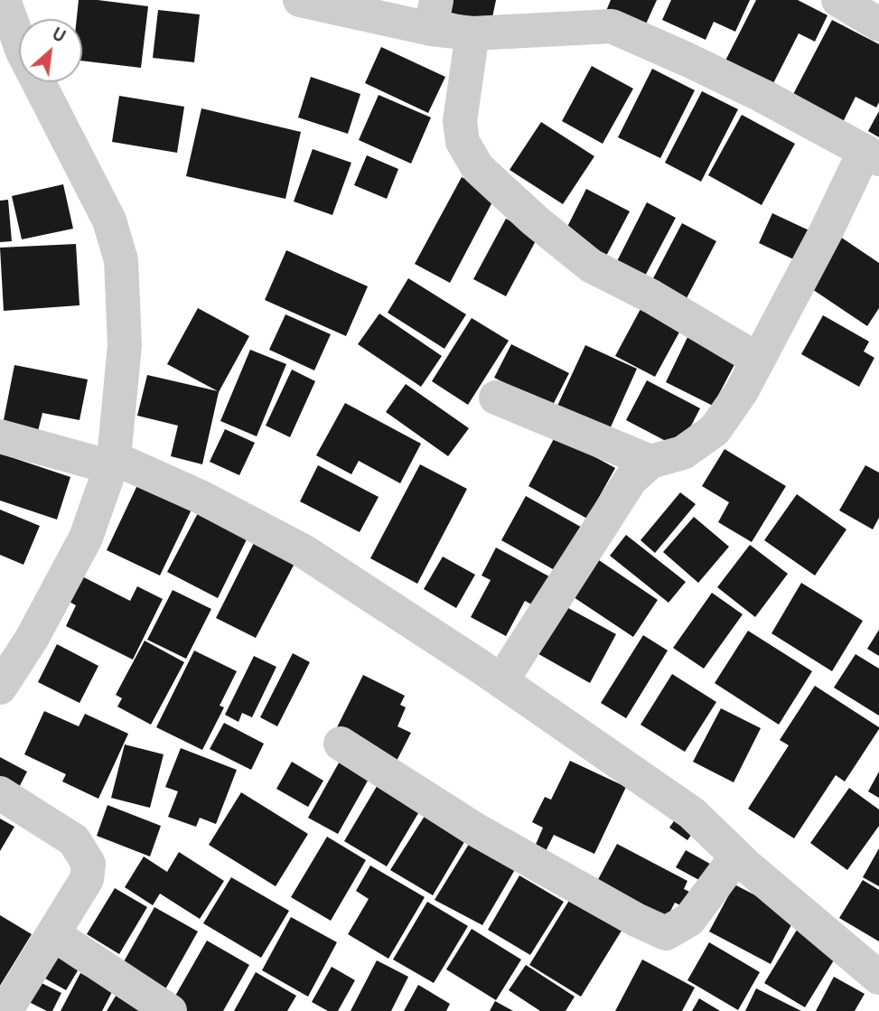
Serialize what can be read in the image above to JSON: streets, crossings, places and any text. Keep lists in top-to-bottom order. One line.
{"north":"top right"}
